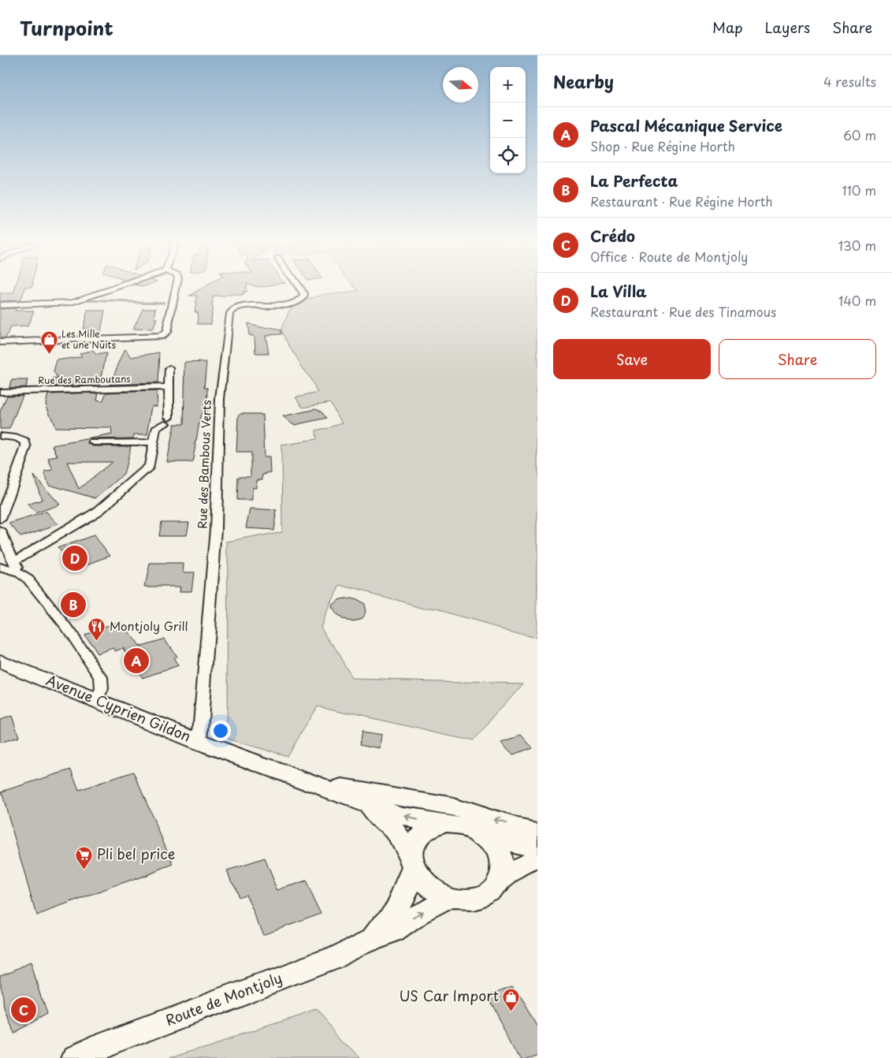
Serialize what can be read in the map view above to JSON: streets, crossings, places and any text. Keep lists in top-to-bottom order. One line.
{"streets":{"main road":["Avenue Cyprien Gildon","Route de Montjoly"],"street":["Rue des Ramboutans","Rue des Bambous Verts"]},"crossings":[["Rue des Bambous Verts","Avenue Cyprien Gildon"],["Avenue Cyprien Gildon","Route de Montjoly"]],"places":{"shop":["Les Mille et une Nuits","US Car Import"],"restaurant":["Montjoly Grill"],"supermarket":["Pli bel price"]},"north":"right","page":{"header":"Turnpoint","nav":["Map","Layers","Share"],"heading":["Nearby","4 results"],"map_buttons":["+","−"],"list":[{"mark":"A","name":"Pascal Mécanique Service","note":"Shop · Rue Régine Horth","value":"60 m"},{"mark":"B","name":"La Perfecta","note":"Restaurant · Rue Régine Horth","value":"110 m"},{"mark":"C","name":"Crédo","note":"Office · Route de Montjoly","value":"130 m"},{"mark":"D","name":"La Villa","note":"Restaurant · Rue des Tinamous","value":"140 m"}],"buttons":["Save","Share"],"pins":["D","B","A","C"]}}
